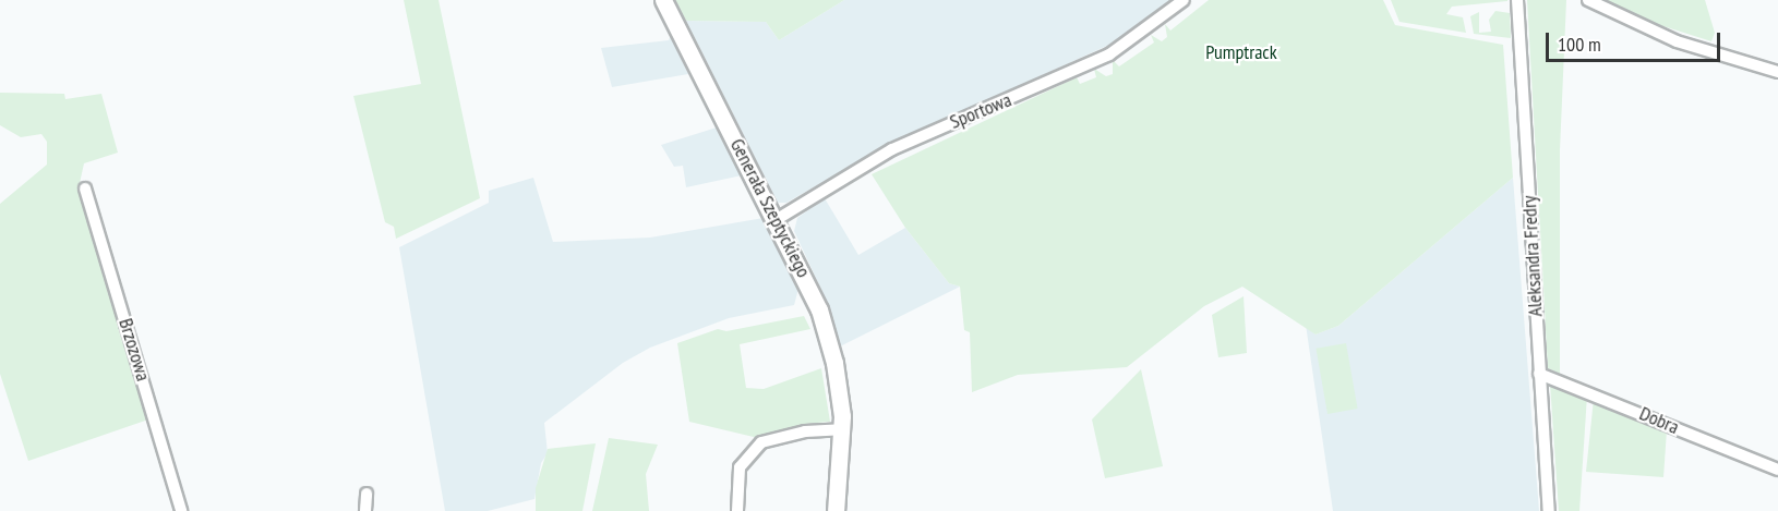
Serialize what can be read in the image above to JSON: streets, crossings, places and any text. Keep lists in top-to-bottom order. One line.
{"streets":{"main road":["Generała Szeptyckiego"],"street":["Sportowa","Aleksandra Fredry","Brzozowa","Dobra"]},"crossings":[["Sportowa","Generała Szeptyckiego"],["Aleksandra Fredry","Dobra"]],"parks":["Pumptrack"],"scale_bar":"100 m"}
